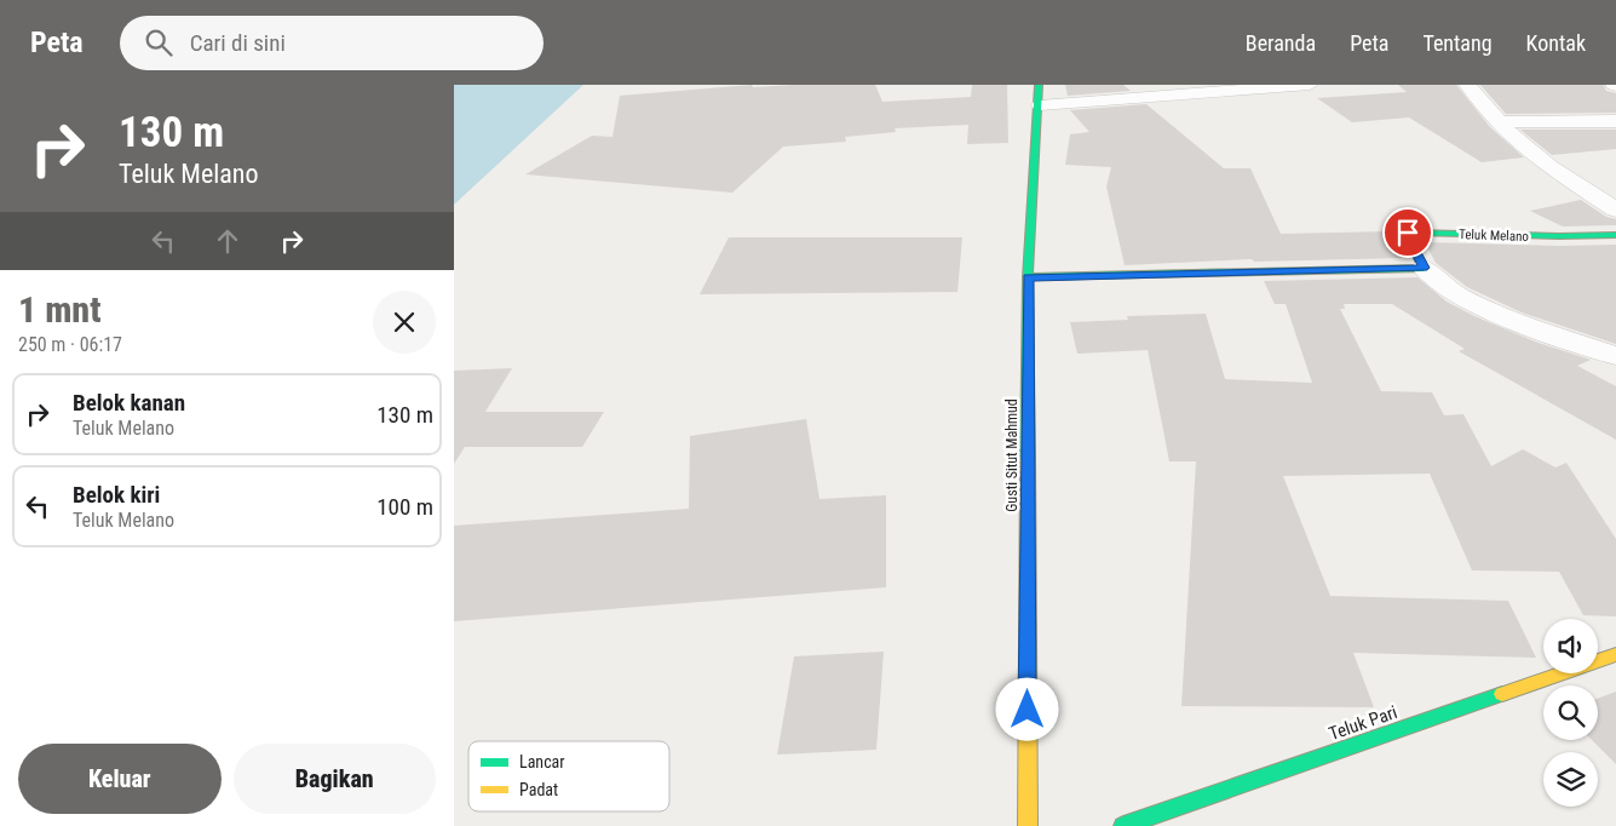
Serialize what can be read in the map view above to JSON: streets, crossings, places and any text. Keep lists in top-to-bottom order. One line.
{"streets":{"main road":["Teluk Melano","Gusti Situt Mahmud","Teluk Pari"]},"legend":["Lancar","Padat"],"page":{"header":"Peta","search":"Cari di sini","nav":["Beranda","Peta","Tentang","Kontak"],"turn":["130 m","Teluk Melano"],"heading":["1 mnt","250 m · 06:17"],"list":[{"name":"Belok kanan","note":"Teluk Melano","value":"130 m"},{"name":"Belok kiri","note":"Teluk Melano","value":"100 m"}],"buttons":["Keluar","Bagikan"]}}
